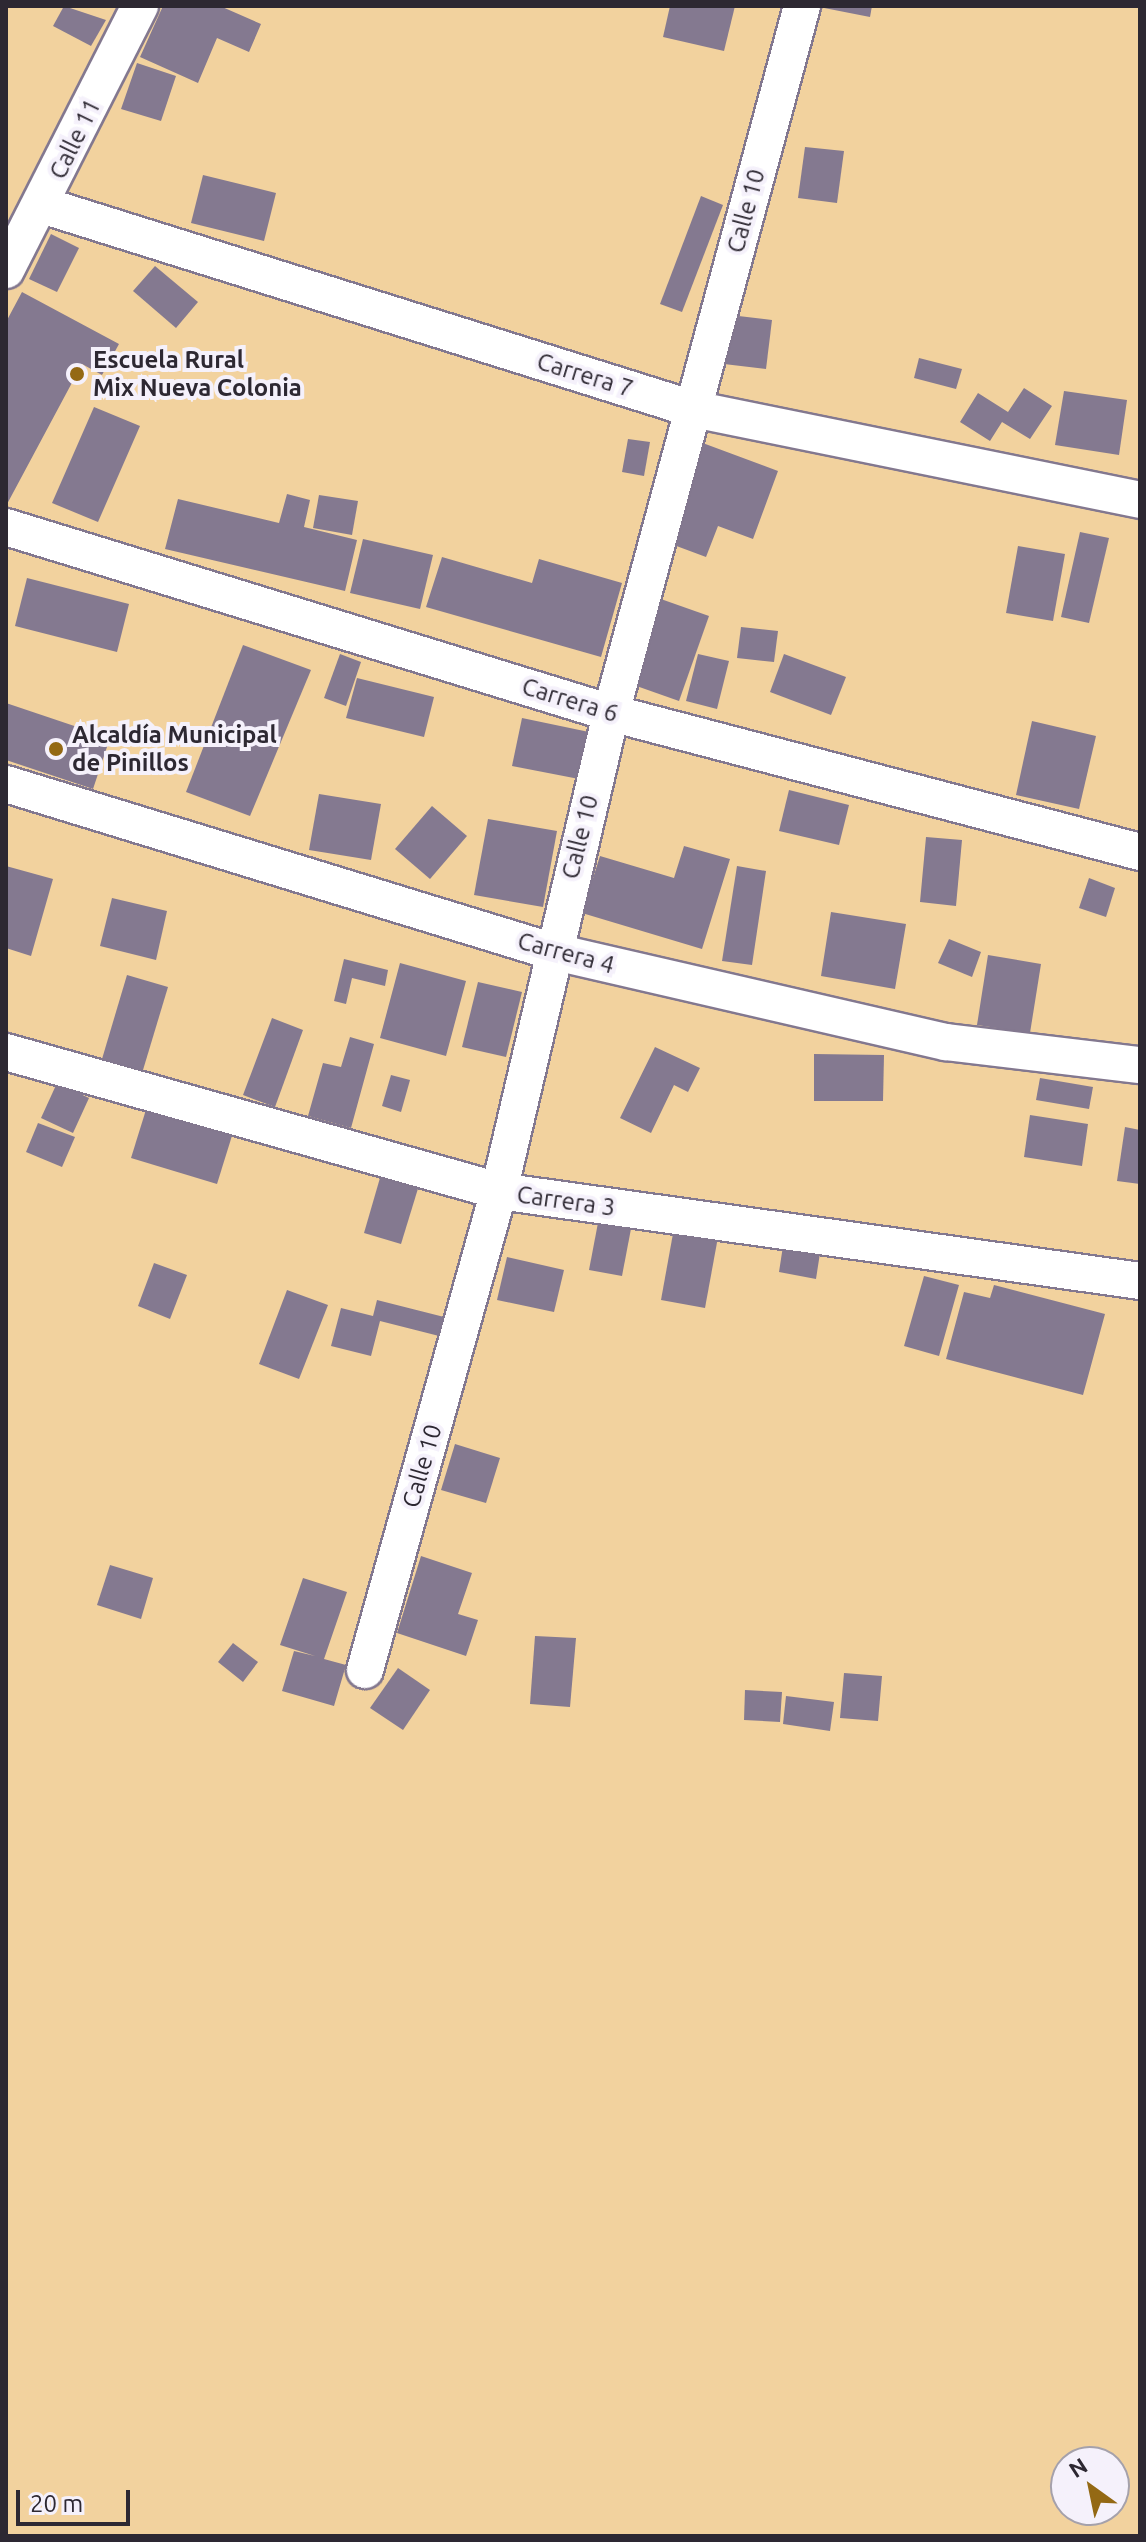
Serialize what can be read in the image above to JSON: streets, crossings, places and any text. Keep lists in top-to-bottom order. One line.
{"streets":{"street":["Calle 11","Calle 10","Carrera 7","Carrera 6","Carrera 4","Carrera 3"]},"crossings":[["Calle 11","Carrera 7"],["Calle 10","Carrera 7"],["Calle 10","Carrera 6"],["Calle 10","Carrera 4"],["Calle 10","Carrera 3"]],"places":["Escuela Rural Mix Nueva Colonia","Alcaldía Municipal de Pinillos"],"scale_bar":"20 m","north":"top left"}
